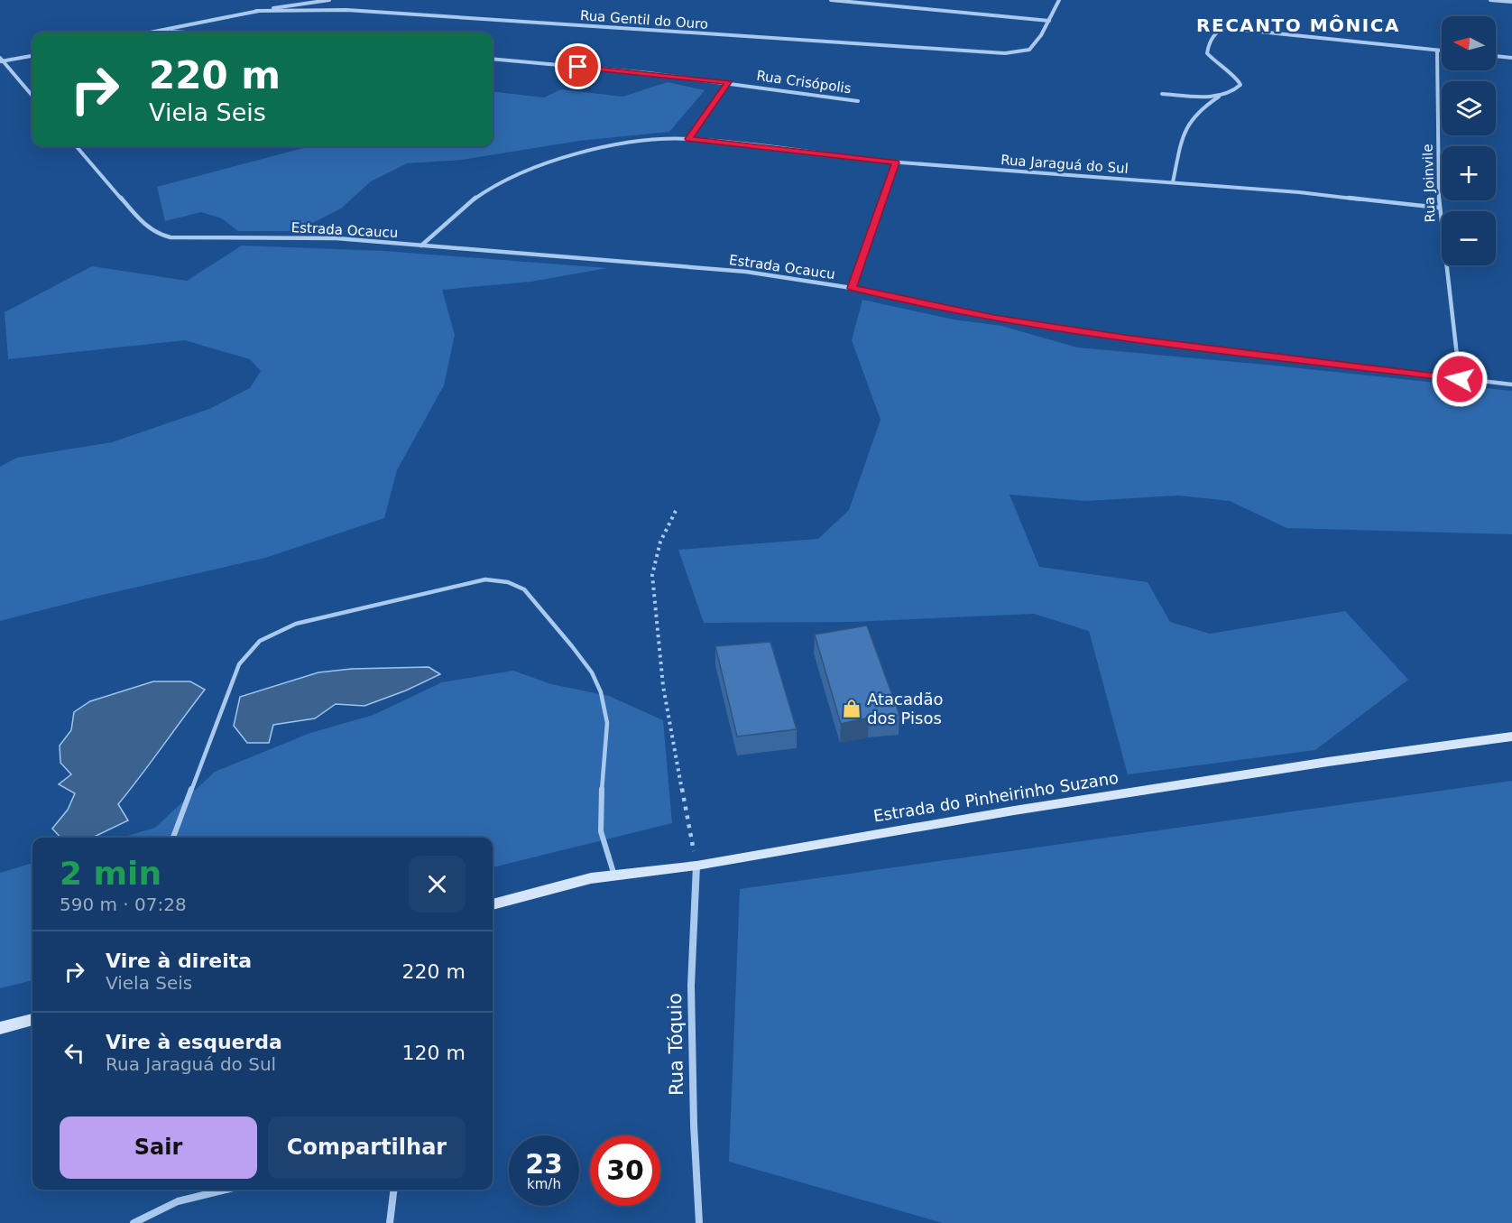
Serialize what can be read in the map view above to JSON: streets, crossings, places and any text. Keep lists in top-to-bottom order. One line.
{"streets":{"main road":["Estrada do Pinheirinho Suzano"],"street":["Rua Gentil do Ouro","Rua Crisópolis","Rua Jaraguá do Sul","Rua Joinvile","Estrada Ocaucu","Rua Tóquio"]},"crossings":[["Rua Jaraguá do Sul","Rua Joinvile"],["Rua Jaraguá do Sul","Estrada Ocaucu"],["Rua Joinvile","Estrada Ocaucu"],["Estrada do Pinheirinho Suzano","Rua Tóquio"]],"districts":["RECANTO MÔNICA"],"places":{"shop":["Atacadão dos Pisos"]},"north":"left","page":{"map_buttons":["+","−"],"turn":["220 m","Viela Seis"],"heading":["2 min","590 m · 07:28"],"list":[{"name":"Vire à direita","note":"Viela Seis","value":"220 m"},{"name":"Vire à esquerda","note":"Rua Jaraguá do Sul","value":"120 m"}],"buttons":["Sair","Compartilhar"],"speed":"23 km/h","limit":"30"}}
